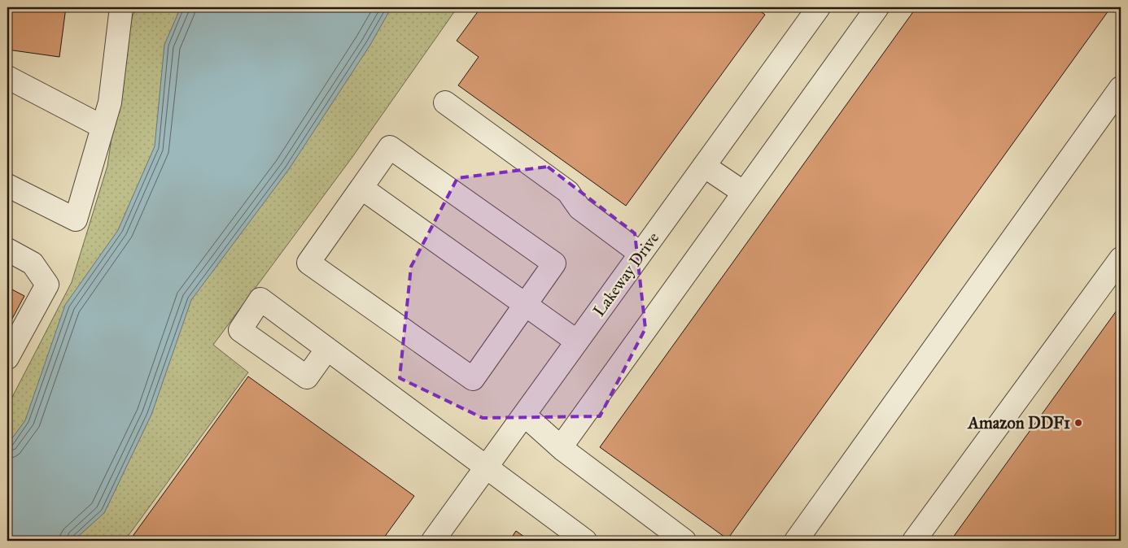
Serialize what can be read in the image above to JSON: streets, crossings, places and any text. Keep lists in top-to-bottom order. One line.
{"streets":{"street":["Lakeway Drive"]},"places":["Amazon DDF1"]}
